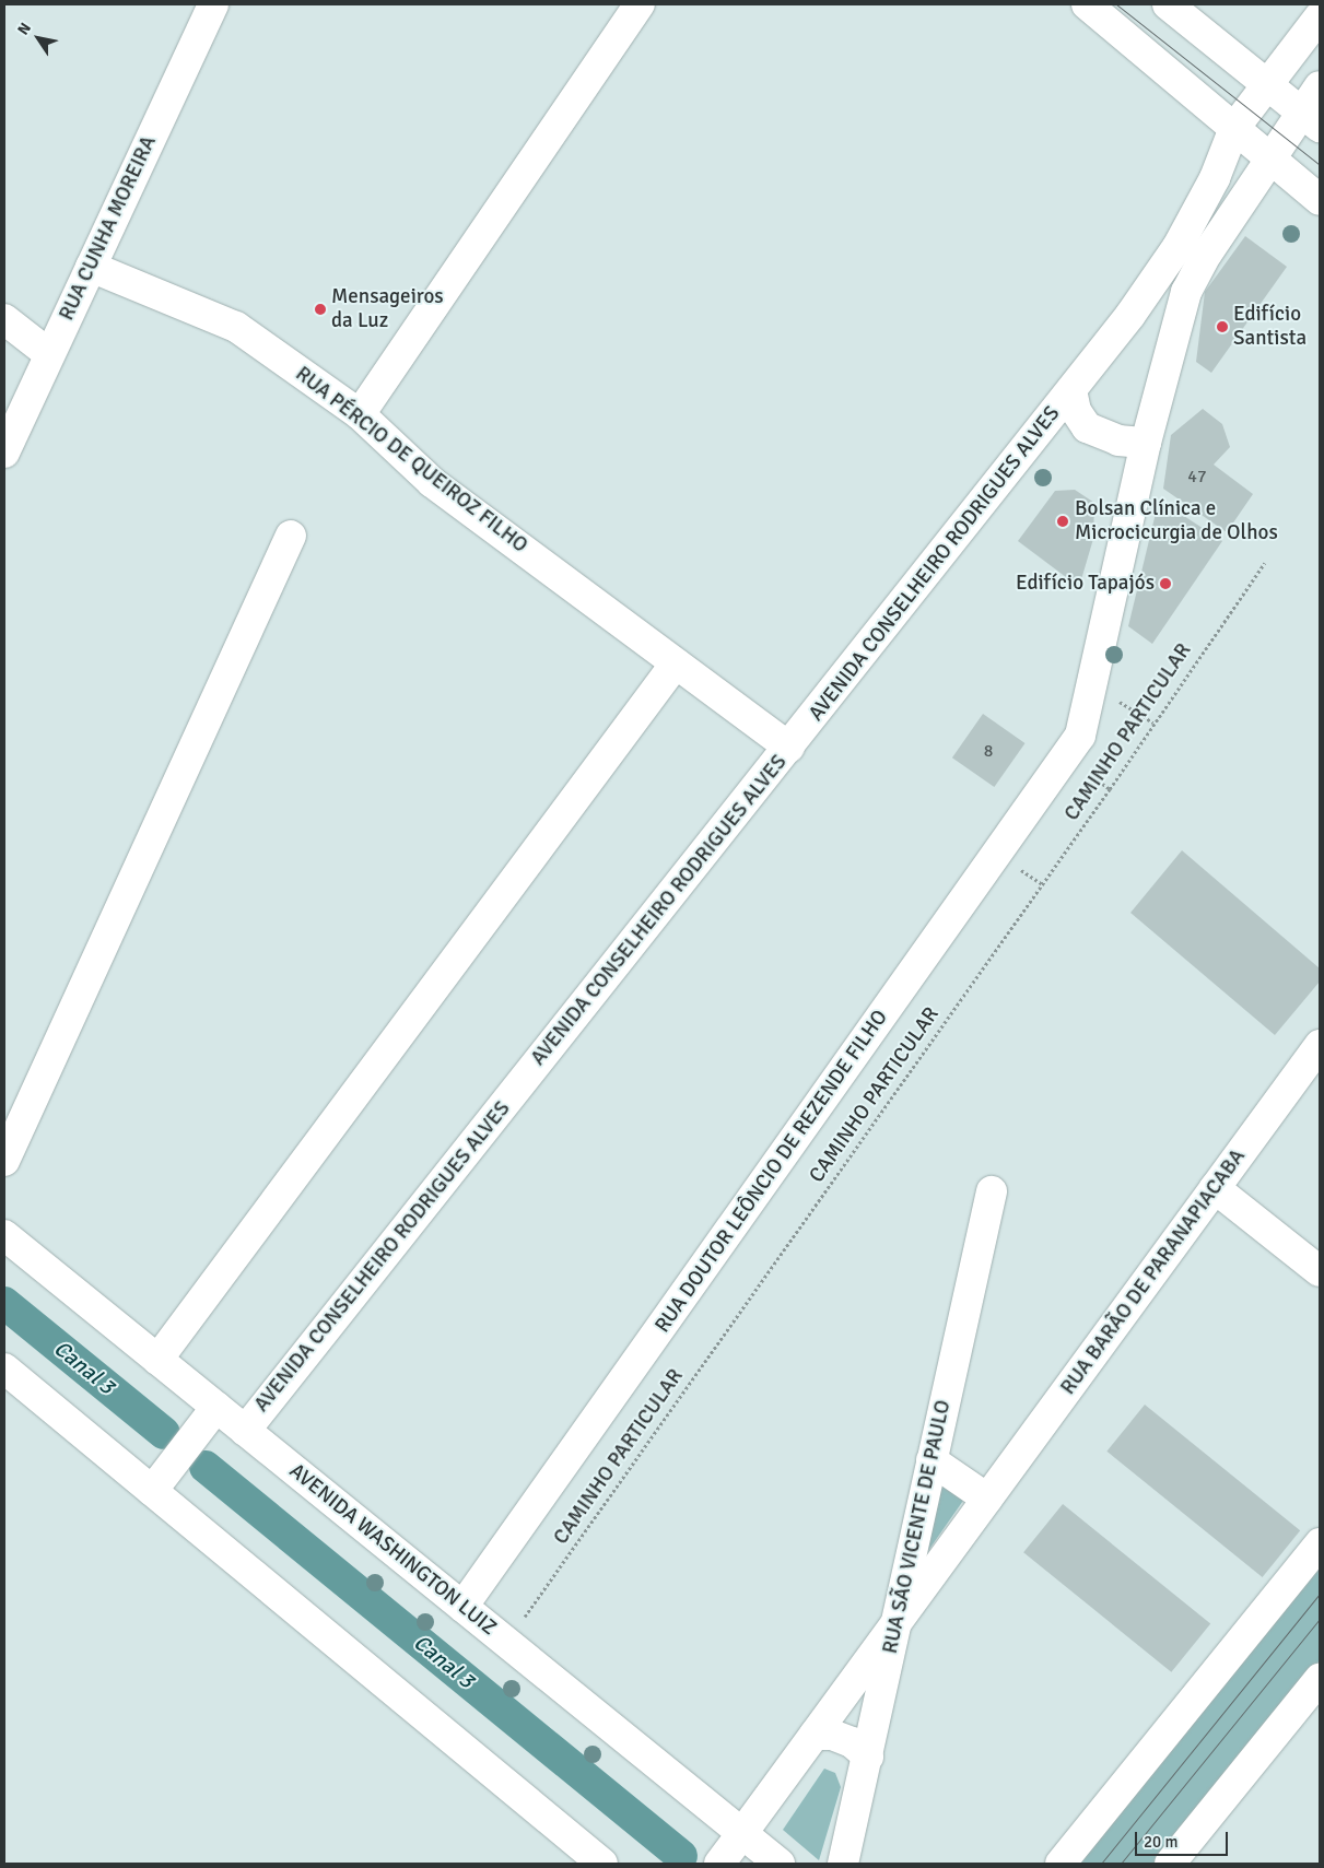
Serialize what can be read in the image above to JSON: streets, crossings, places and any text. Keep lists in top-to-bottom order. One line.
{"streets":{"street":["RUA CUNHA MOREIRA","RUA PÉRCIO DE QUEIROZ FILHO","AVENIDA CONSELHEIRO RODRIGUES ALVES","RUA DOUTOR LEÔNCIO DE REZENDE FILHO","RUA BARÃO DE PARANAPIACABA","RUA SÃO VICENTE DE PAULO","AVENIDA WASHINGTON LUIZ"],"path":["CAMINHO PARTICULAR"]},"crossings":[["RUA CUNHA MOREIRA","RUA PÉRCIO DE QUEIROZ FILHO"],["RUA PÉRCIO DE QUEIROZ FILHO","AVENIDA CONSELHEIRO RODRIGUES ALVES"],["AVENIDA CONSELHEIRO RODRIGUES ALVES","AVENIDA WASHINGTON LUIZ"],["CAMINHO PARTICULAR","AVENIDA WASHINGTON LUIZ"],["RUA DOUTOR LEÔNCIO DE REZENDE FILHO","AVENIDA WASHINGTON LUIZ"],["RUA BARÃO DE PARANAPIACABA","RUA SÃO VICENTE DE PAULO"],["RUA BARÃO DE PARANAPIACABA","AVENIDA WASHINGTON LUIZ"]],"water":["Canal 3"],"places":["Mensageiros da Luz","Edifício Santista","Bolsan Clínica e Microcicurgia de Olhos","Edifício Tapajós"],"house_numbers":["47","8"],"scale_bar":"20 m","north":"top left"}
